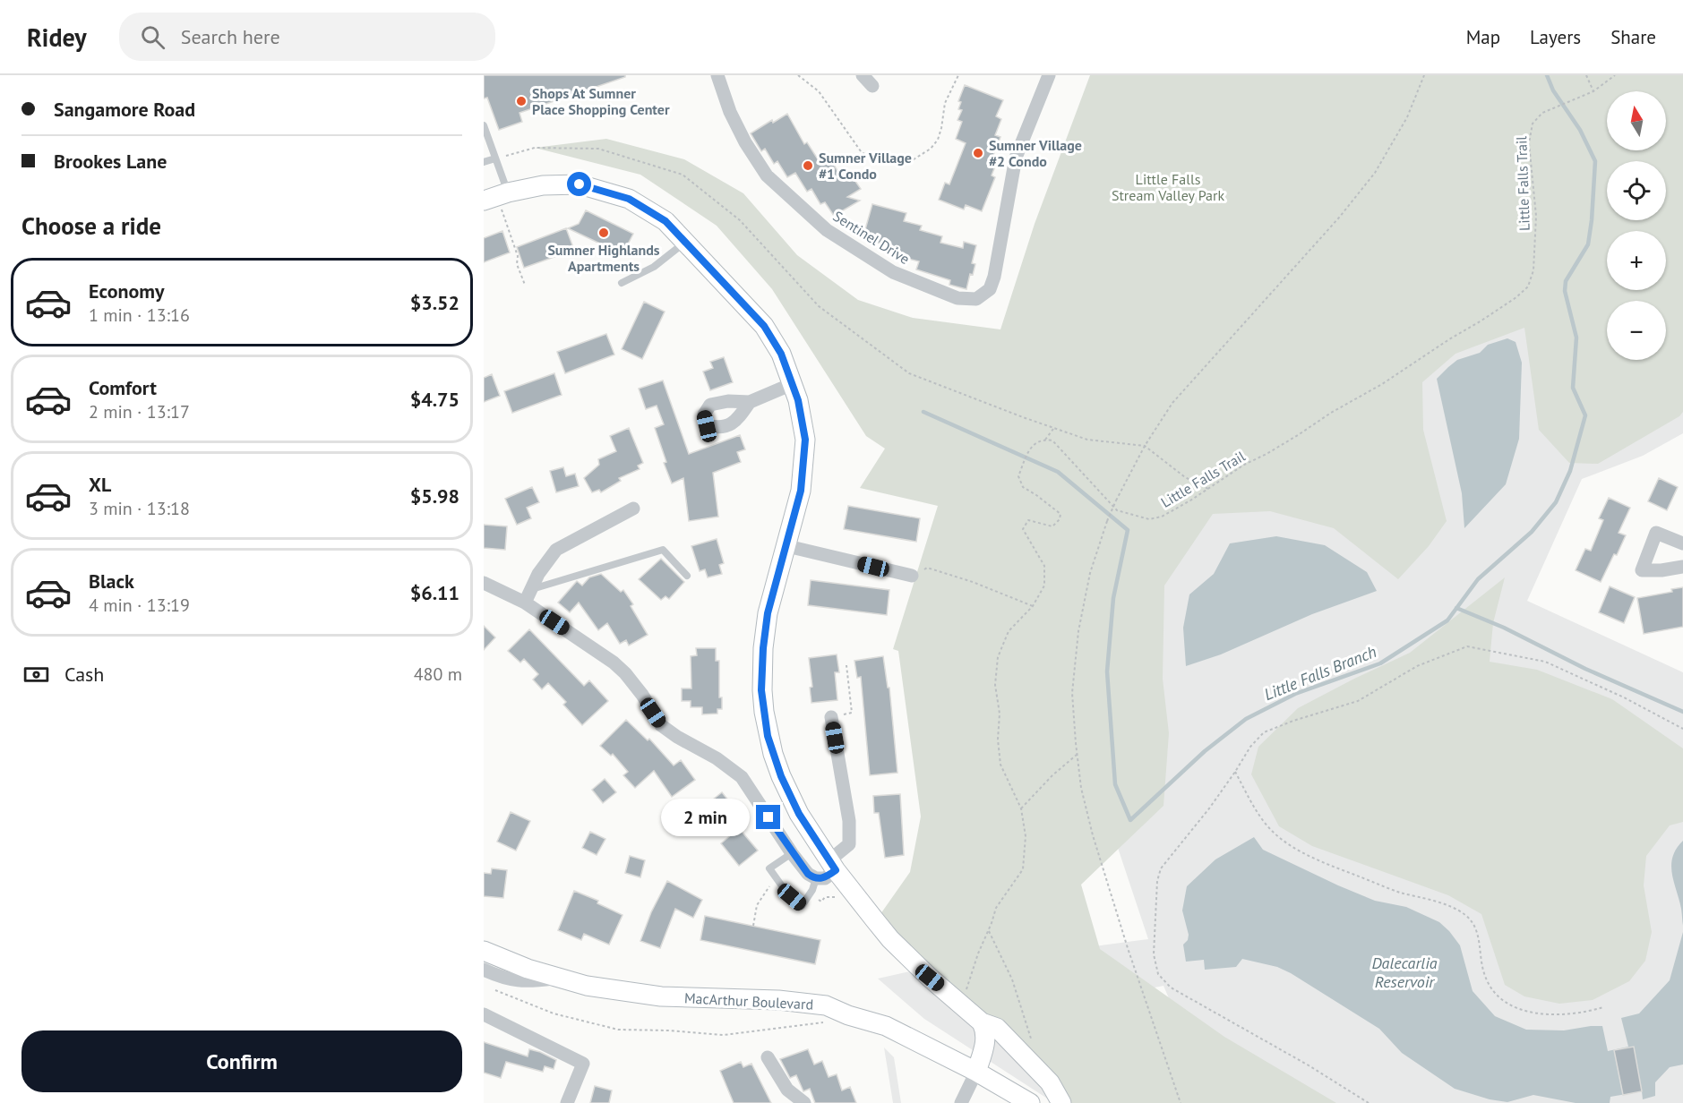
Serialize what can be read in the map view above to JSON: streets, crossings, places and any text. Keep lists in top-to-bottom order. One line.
{"streets":{"street":["Sentinel Drive","MacArthur Boulevard"],"path":["Little Falls Trail"]},"water":["Little Falls Branch","Dalecarlia Reservoir"],"parks":["Little Falls Stream Valley Park"],"places":["Shops At Sumner Place Shopping Center","Sumner Village #2 Condo","Sumner Village #1 Condo","Sumner Highlands Apartments"],"north":"top","page":{"header":"Ridey","search":"Search here","nav":["Map","Layers","Share"],"banner":["Sangamore Road","Brookes Lane"],"map_buttons":["+","−"],"heading":"Choose a ride","list":[{"name":"Economy","note":"1 min · 13:16","value":"$3.52"},{"name":"Comfort","note":"2 min · 13:17","value":"$4.75"},{"name":"XL","note":"3 min · 13:18","value":"$5.98"},{"name":"Black","note":"4 min · 13:19","value":"$6.11"}],"pay":["Cash","480 m"],"bubble":"2 min","buttons":"Confirm"}}
